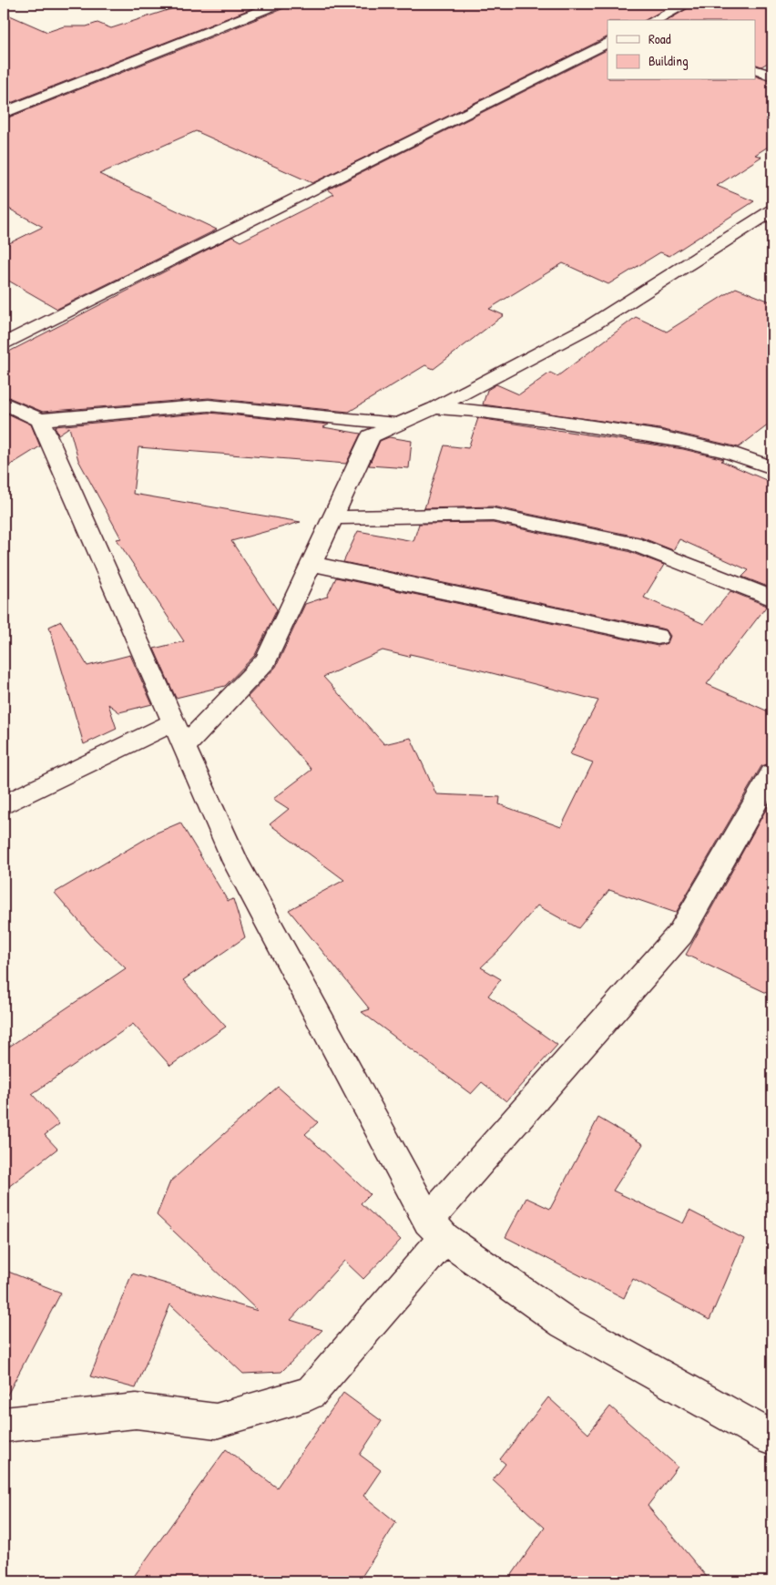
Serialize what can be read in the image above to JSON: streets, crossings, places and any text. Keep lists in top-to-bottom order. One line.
{"legend":["Road","Building"]}
